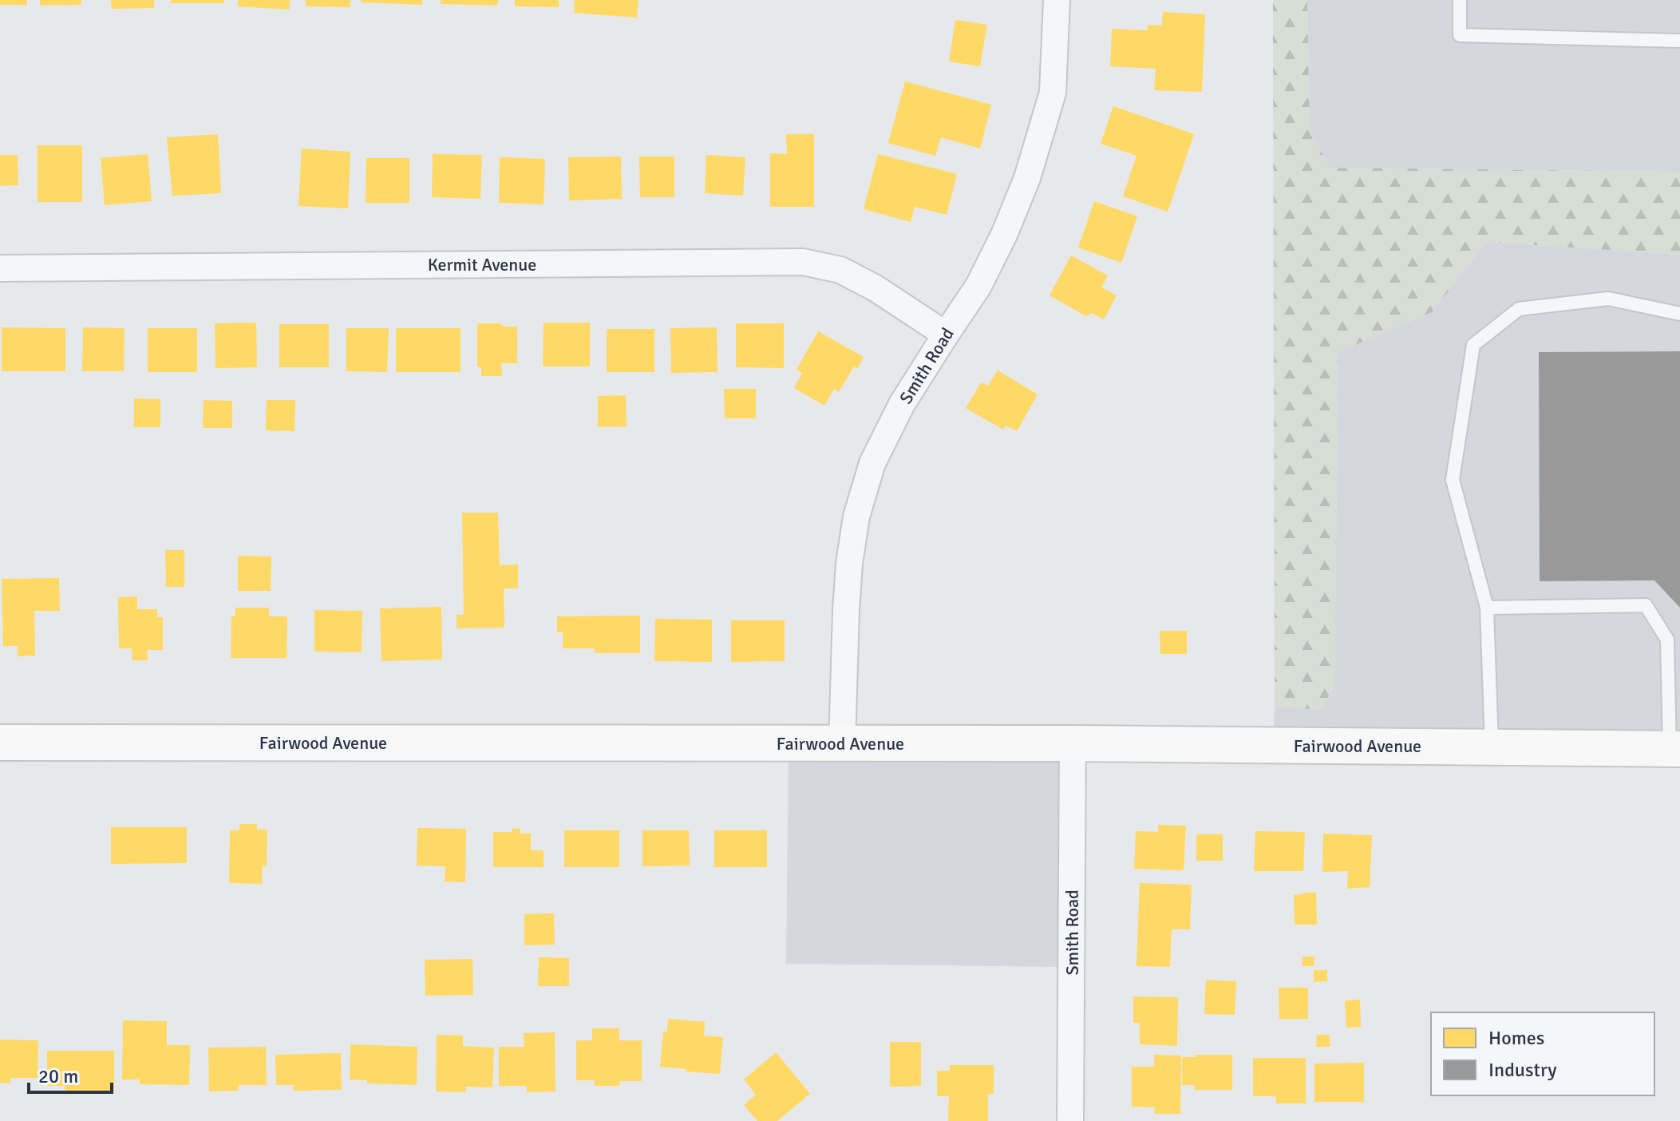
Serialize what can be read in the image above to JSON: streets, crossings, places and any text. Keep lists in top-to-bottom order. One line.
{"streets":{"street":["Kermit Avenue","Smith Road","Fairwood Avenue"]},"crossings":[["Kermit Avenue","Smith Road"],["Smith Road","Fairwood Avenue"]],"legend":["Homes","Industry"],"scale_bar":"20 m"}
